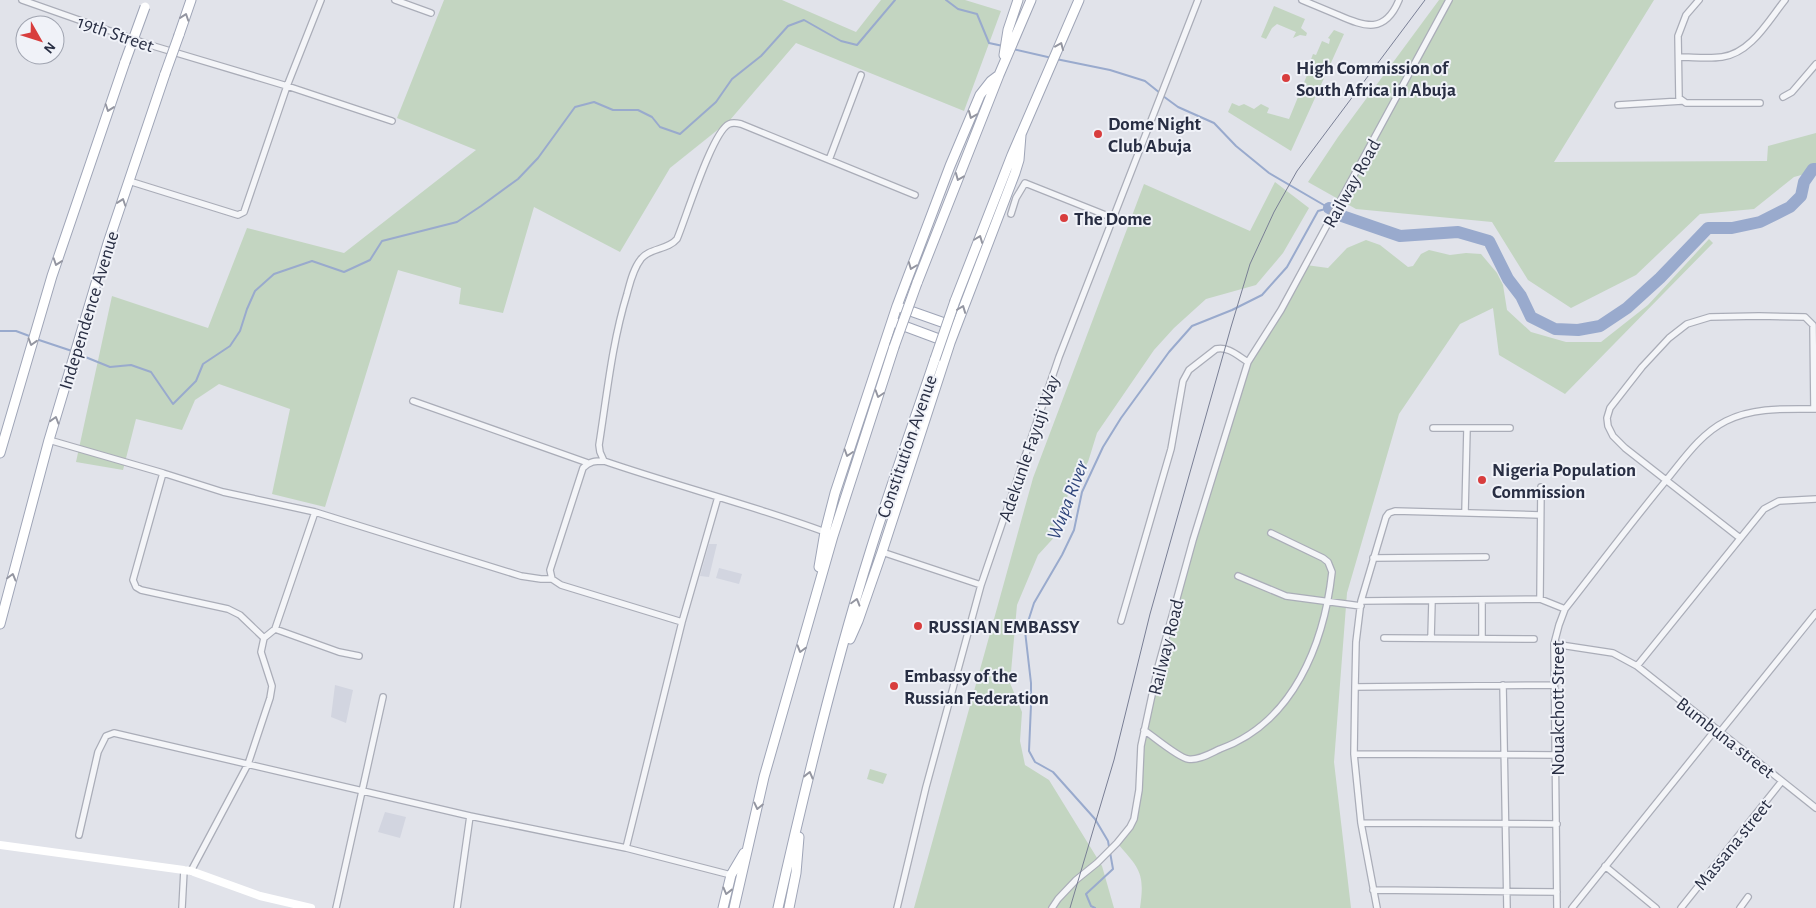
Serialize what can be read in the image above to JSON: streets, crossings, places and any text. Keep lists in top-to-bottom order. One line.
{"streets":{"main road":["Independence Avenue","Constitution Avenue"],"street":["19th Street","Railway Road","Adekunle Fayuji Way","Nouakchott Street","Bumbuna street","Massana street"]},"crossings":[["Nouakchott Street","Bumbuna street"],["Bumbuna street","Massana street"]],"water":["Wupa River"],"places":["High Commission of South Africa in Abuja","Dome Night Club Abuja","The Dome","Nigeria Population Commission","RUSSIAN EMBASSY","Embassy of the Russian Federation"],"north":"bottom right"}
